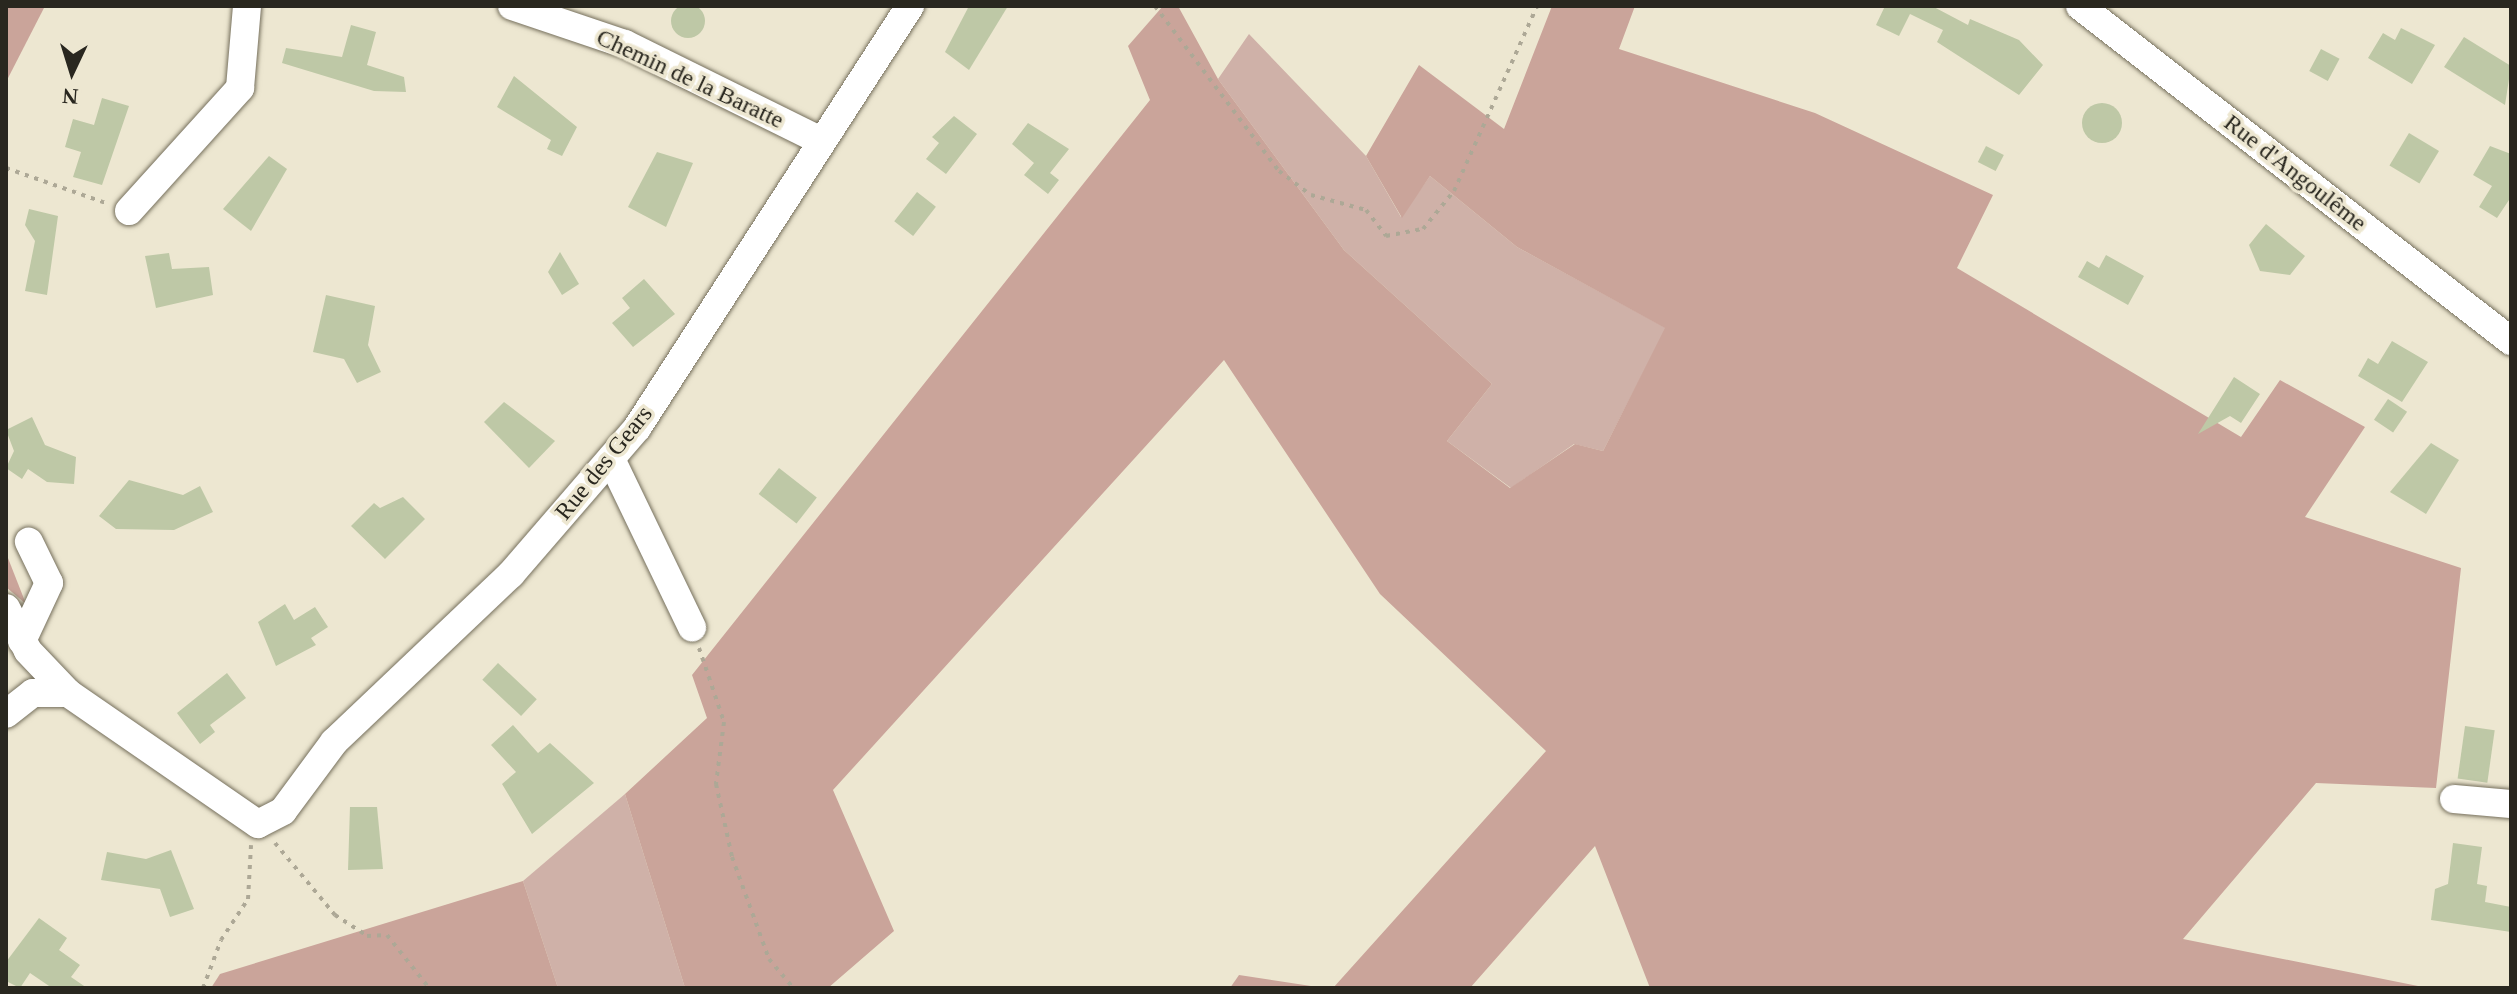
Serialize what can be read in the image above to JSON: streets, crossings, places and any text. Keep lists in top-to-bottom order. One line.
{"streets":{"street":["Chemin de la Baratte","Rue d'Angoulême","Rue des Gears"]},"crossings":[["Chemin de la Baratte","Rue des Gears"]],"north":"bottom"}
